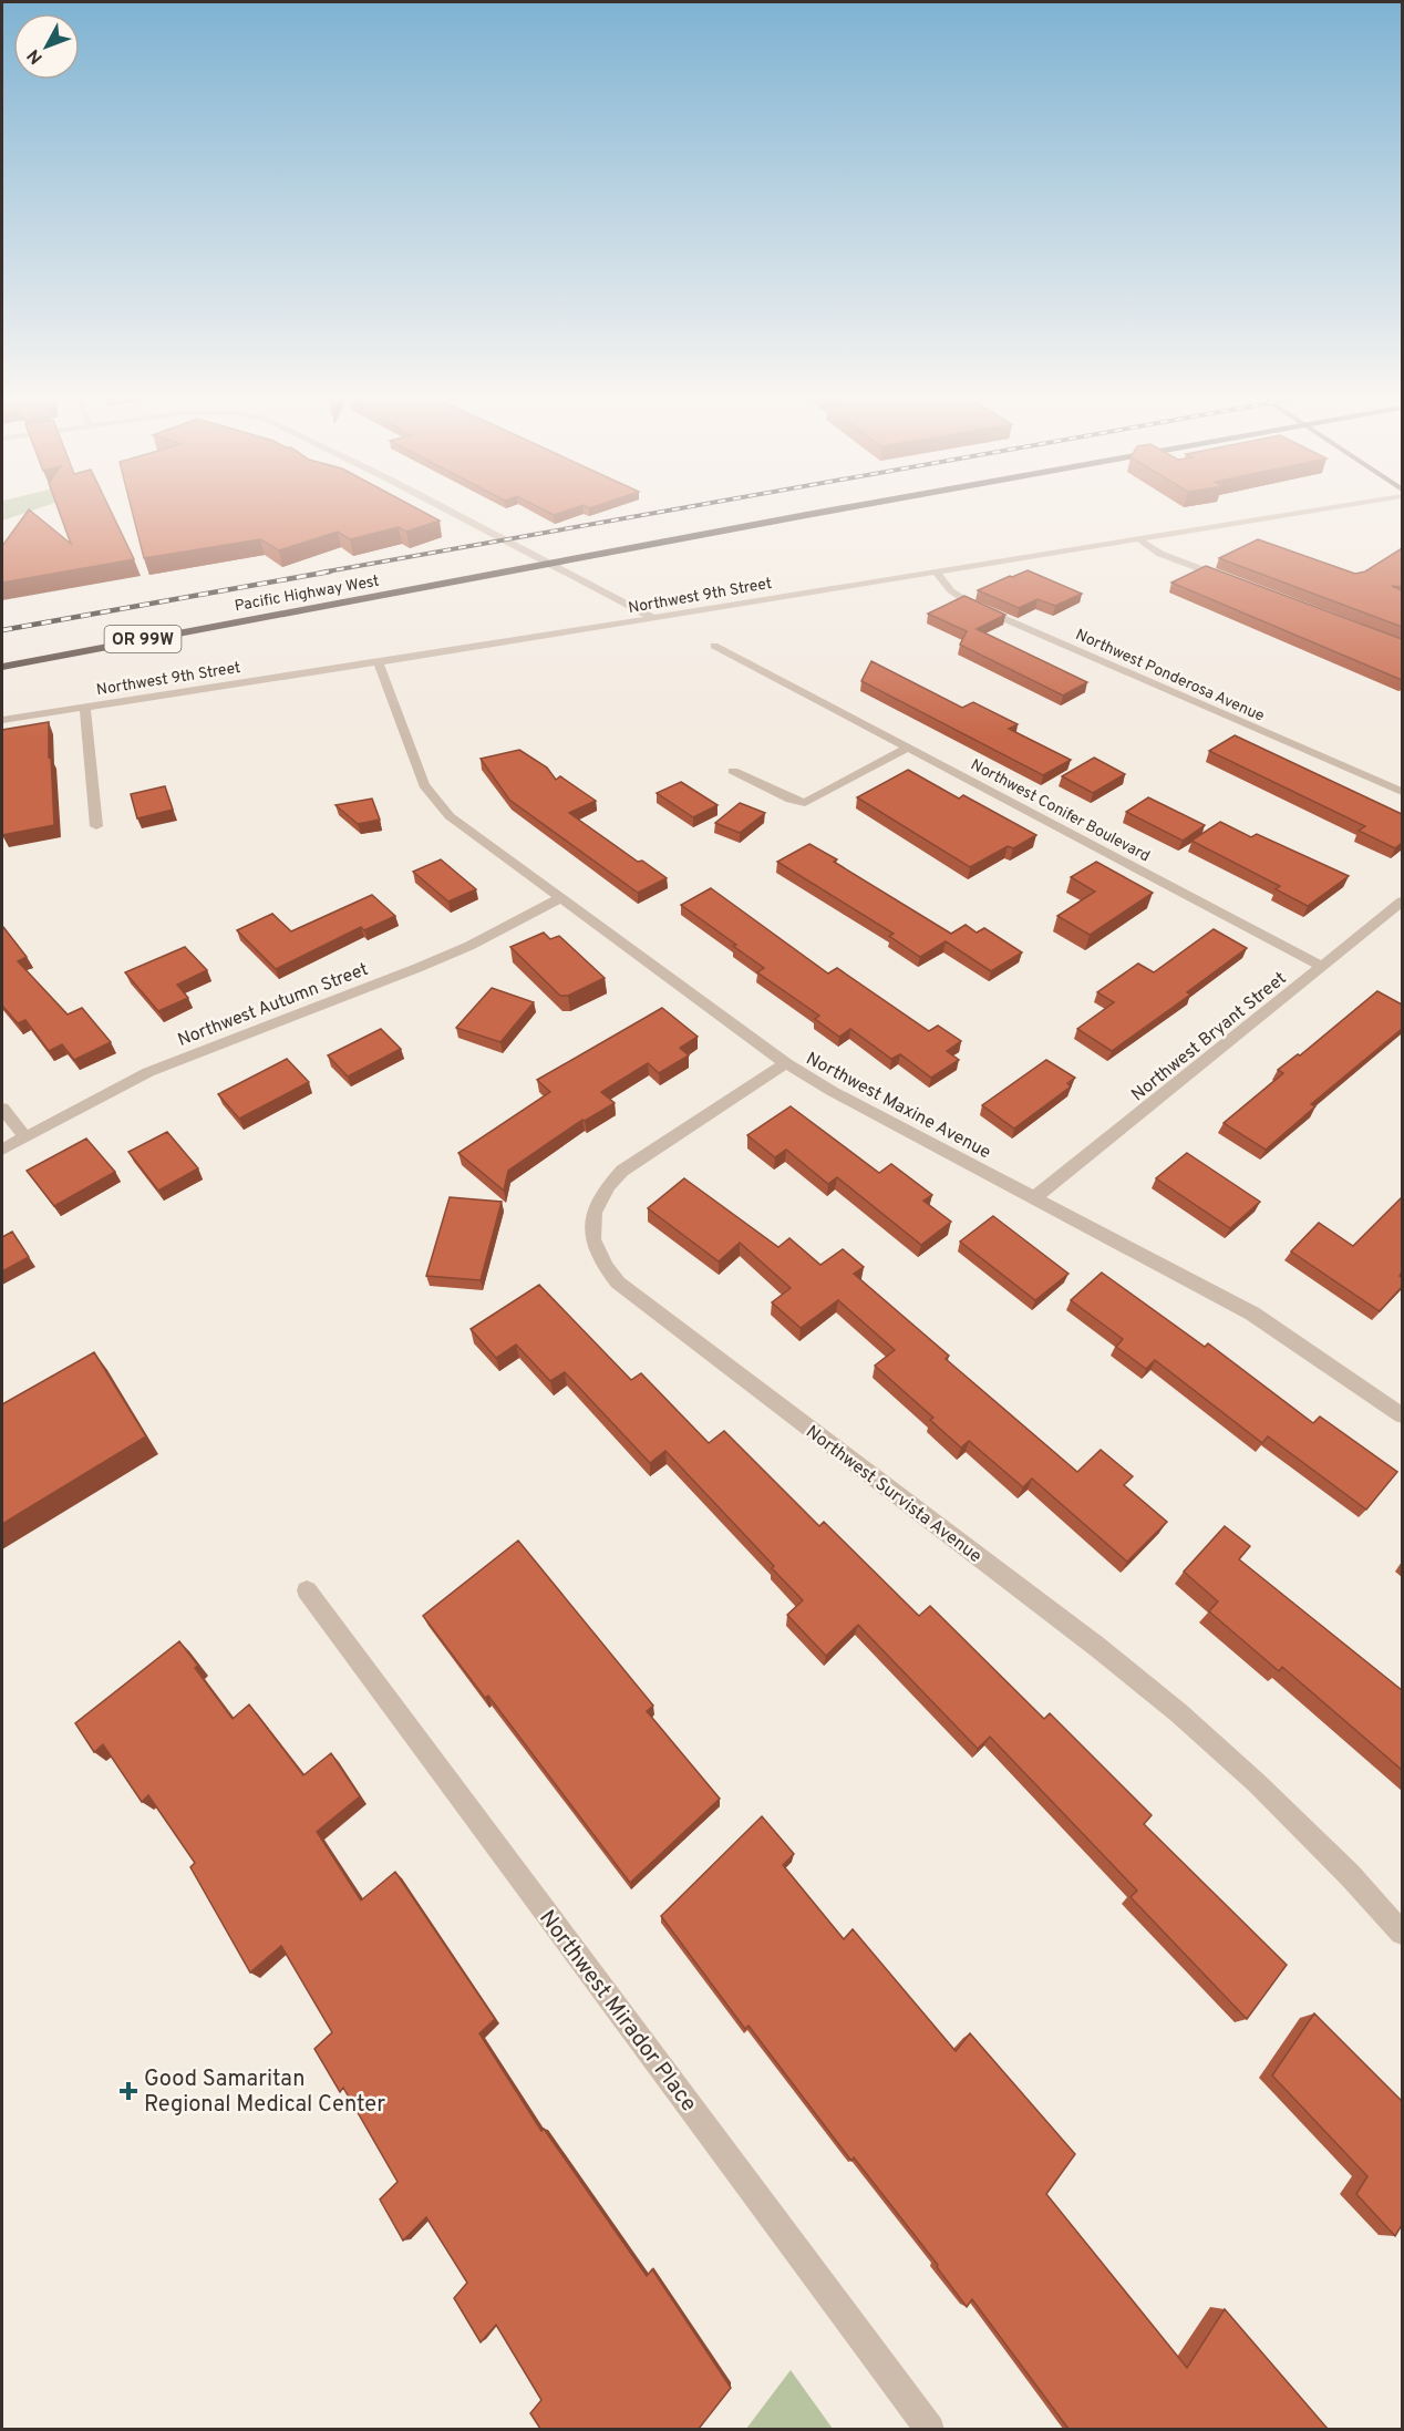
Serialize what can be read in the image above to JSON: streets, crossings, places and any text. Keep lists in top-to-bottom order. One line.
{"streets":{"highway":["Pacific Highway West","OR 99W"],"street":["Northwest 9th Street","Northwest Ponderosa Avenue","Northwest Conifer Boulevard","Northwest Autumn Street","Northwest Bryant Street","Northwest Maxine Avenue","Northwest Survista Avenue","Northwest Mirador Place"]},"crossings":[["Northwest 9th Street","Northwest Ponderosa Avenue"],["Northwest 9th Street","Northwest Maxine Avenue"],["Northwest Conifer Boulevard","Northwest Bryant Street"],["Northwest Autumn Street","Northwest Maxine Avenue"],["Northwest Bryant Street","Northwest Maxine Avenue"],["Northwest Maxine Avenue","Northwest Survista Avenue"]],"places":{"health":["Good Samaritan Regional Medical Center"]},"north":"bottom left"}
